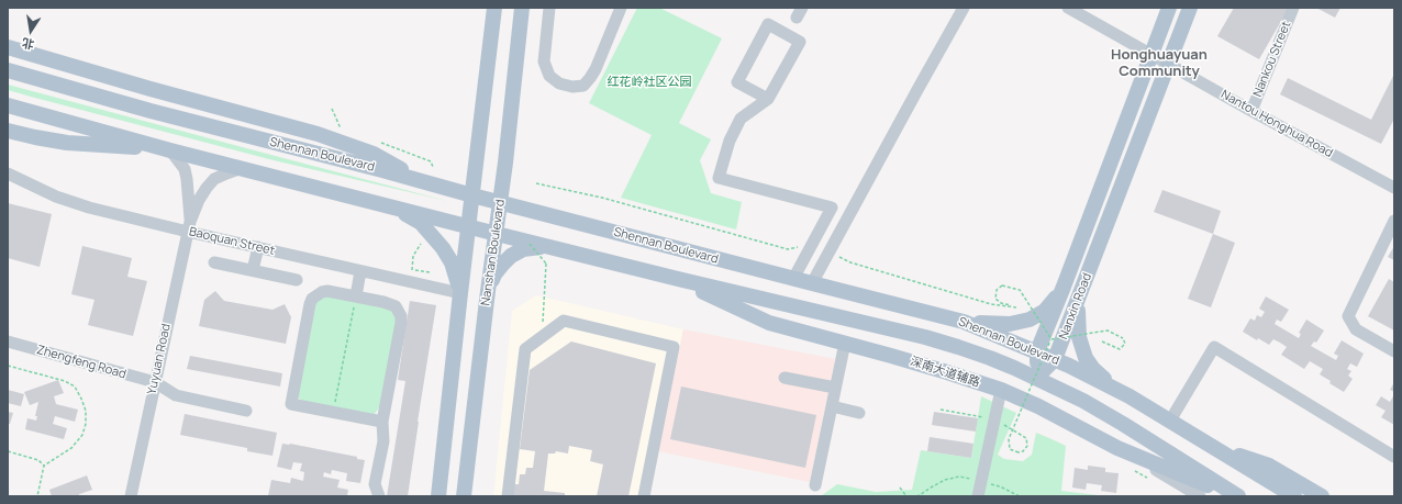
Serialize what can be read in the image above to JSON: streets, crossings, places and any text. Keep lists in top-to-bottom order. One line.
{"streets":{"main road":["Shennan Boulevard","Nanshan Boulevard","Nanxin Road","深南大道辅路"],"street":["Nankou Street","Nantou Honghua Road","Baoquan Street","Yuyuan Road","Zhengfeng Road"]},"crossings":[["Nankou Street","Nantou Honghua Road"],["Nantou Honghua Road","Nanxin Road"],["Shennan Boulevard","Nanshan Boulevard"],["Shennan Boulevard","Nanxin Road"],["Shennan Boulevard","深南大道辅路"],["Baoquan Street","Yuyuan Road"],["Yuyuan Road","Zhengfeng Road"]],"districts":["Honghuayuan Community"],"parks":["红花岭社区公园"],"north":"bottom"}
